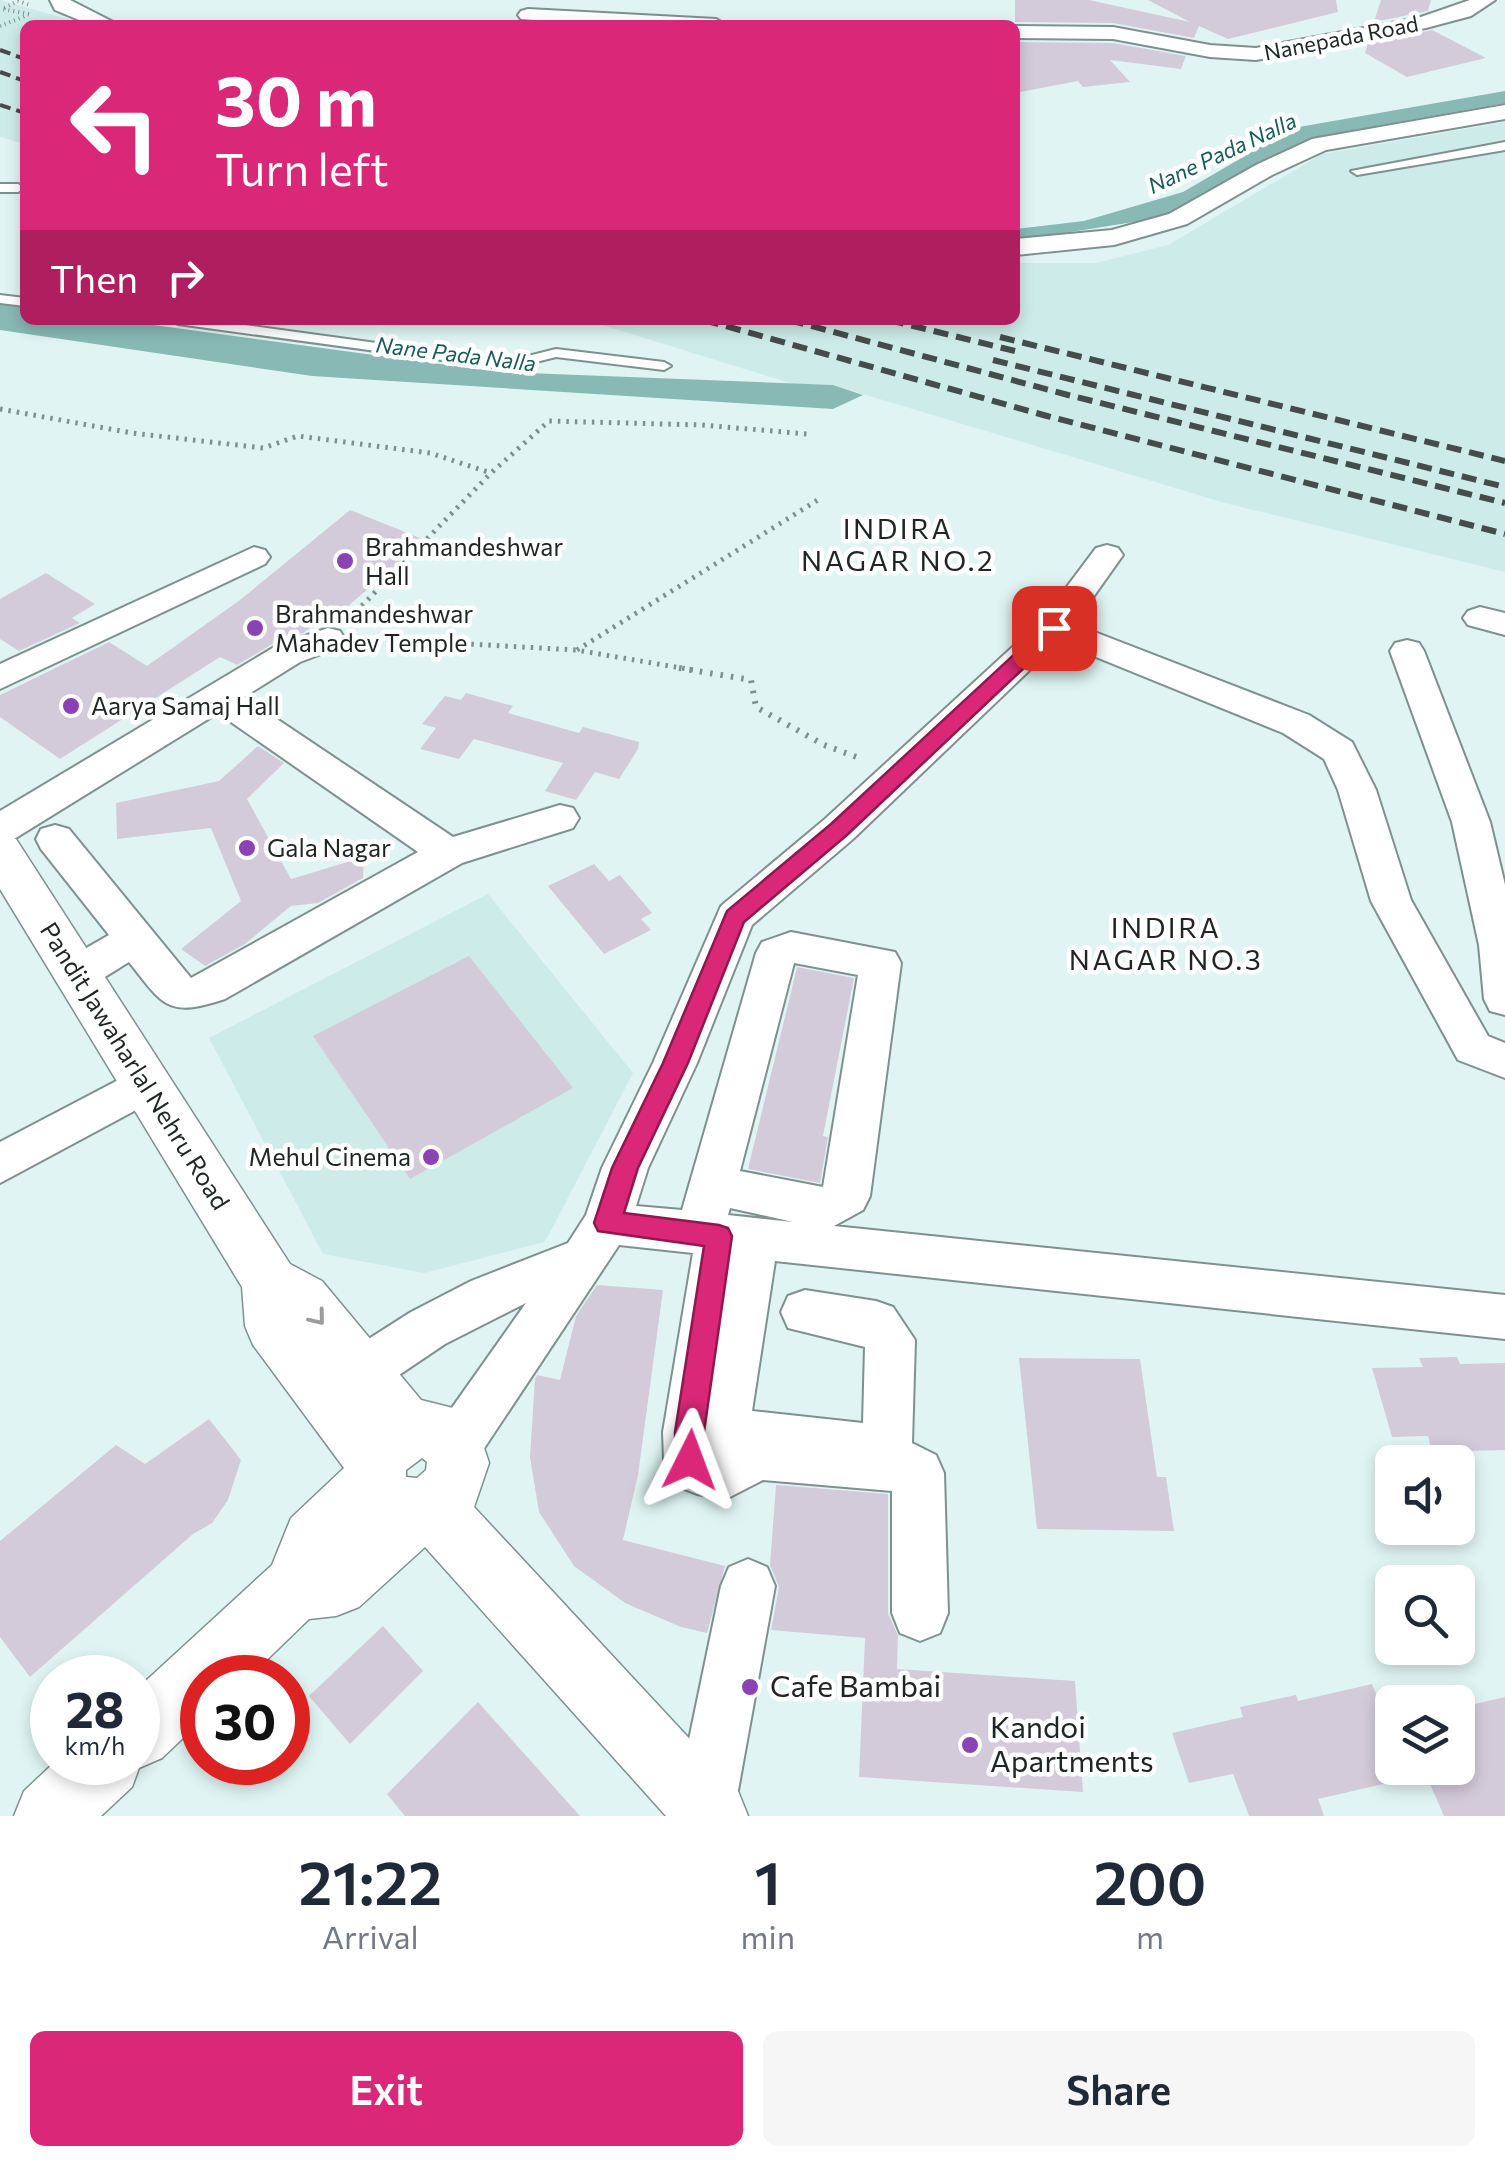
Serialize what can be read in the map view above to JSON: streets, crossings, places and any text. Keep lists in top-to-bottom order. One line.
{"streets":{"street":["Nanepada Road","Pandit Jawaharlal Nehru Road"]},"districts":["INDIRA NAGAR NO.2","INDIRA NAGAR NO.3"],"water":["Nane Pada Nalla"],"places":["Brahmandeshwar Hall","Brahmandeshwar Mahadev Temple","Aarya Samaj Hall","Gala Nagar","Mehul Cinema","Cafe Bambai","Kandoi Apartments"],"page":{"turn":["30 m","Turn left"],"then":"Then","speed":"28 km/h","limit":"30","eta":["21:22","Arrival","1","min","200","m"],"buttons":["Exit","Share"]}}
